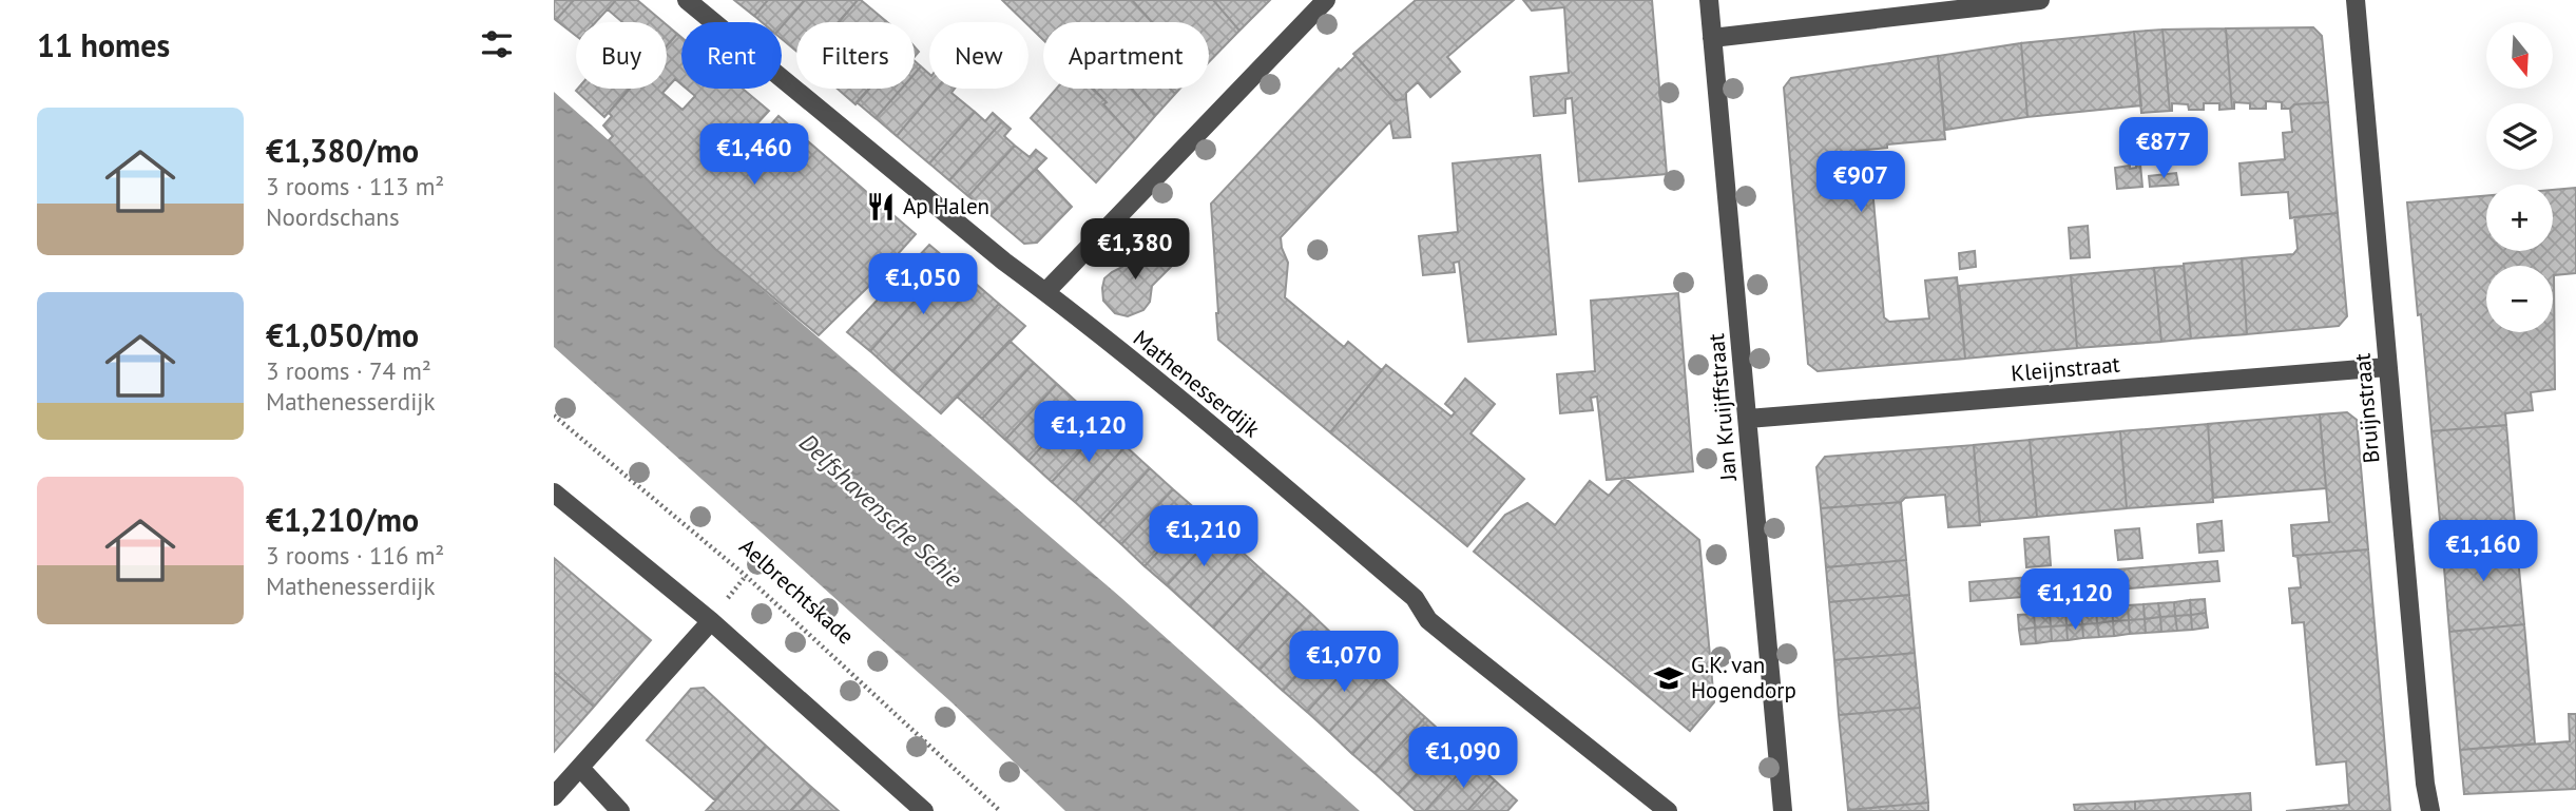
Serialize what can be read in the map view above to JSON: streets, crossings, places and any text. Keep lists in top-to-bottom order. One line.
{"streets":{"street":["Kleijnstraat","Mathenesserdijk","Jan Kruijffstraat","Bruijnstraat"],"path":["Aelbrechtskade"]},"crossings":[["Kleijnstraat","Jan Kruijffstraat"],["Kleijnstraat","Bruijnstraat"]],"water":["Delfshavensche Schie"],"places":{"restaurant":["Ap Halen"],"school or university":["G.K. van Hogendorp"]},"north":"bottom","page":{"heading":"11 homes","map_buttons":["+","−"],"chip":["Buy","Rent","Filters","New","Apartment"],"list":[{"name":"€1,380/mo","note":"3 rooms · 113 m² · Noordschans"},{"name":"€1,050/mo","note":"3 rooms · 74 m² · Mathenesserdijk"},{"name":"€1,210/mo","note":"3 rooms · 116 m² · Mathenesserdijk"}],"price":["€877","€1,460","€907","€1,380","€1,050","€1,120","€1,210","€1,160","€1,120","€1,070","€1,090"]}}
